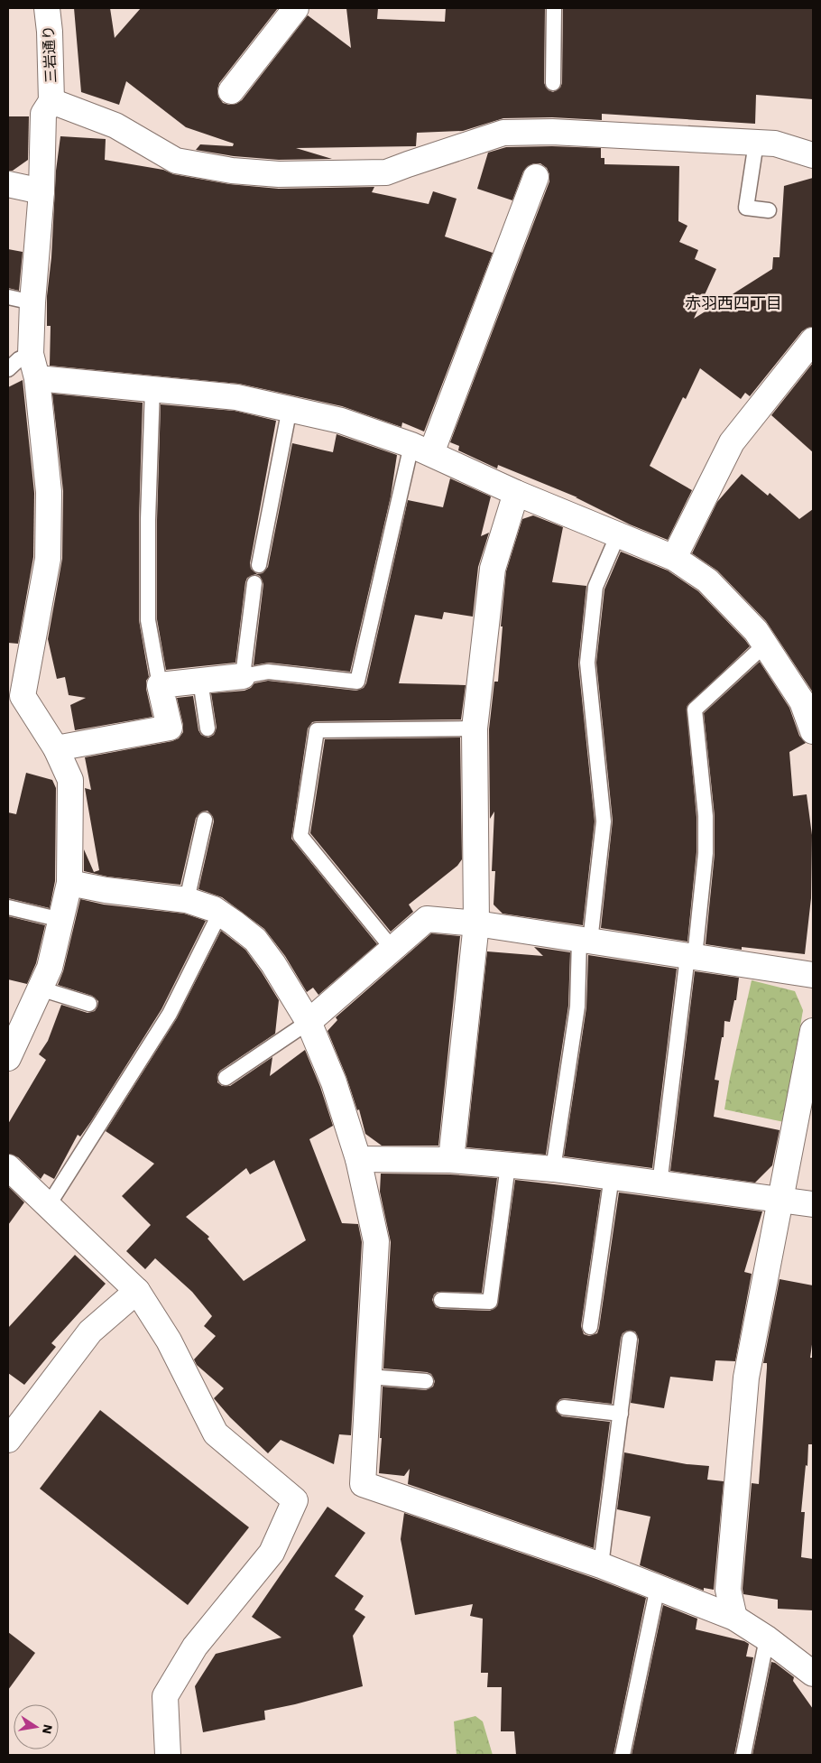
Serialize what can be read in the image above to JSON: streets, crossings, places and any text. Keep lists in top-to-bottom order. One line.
{"streets":{"street":["三岩通り"]},"districts":["赤羽西四丁目"],"north":"right"}
